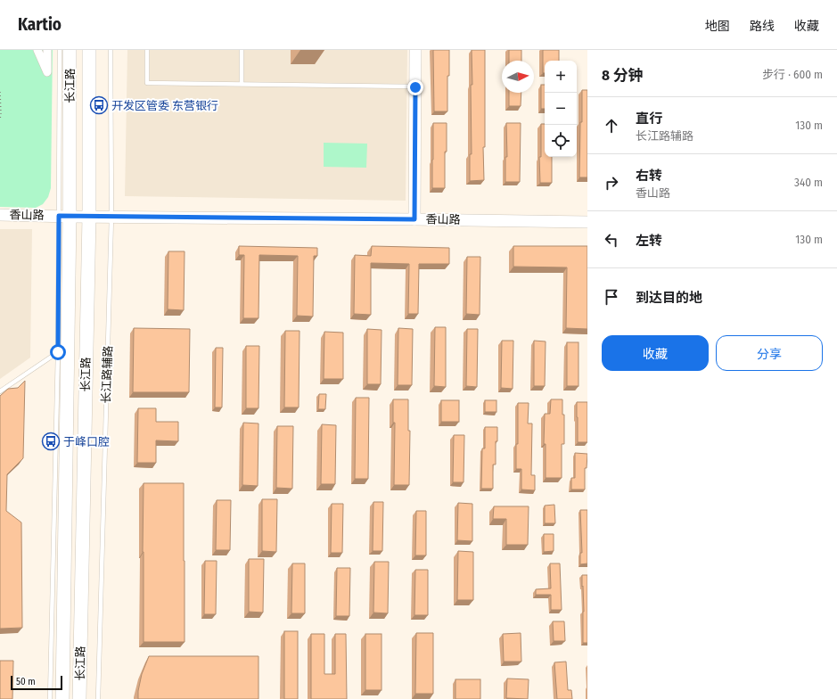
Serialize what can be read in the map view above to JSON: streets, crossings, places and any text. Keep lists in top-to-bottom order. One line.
{"streets":{"main road":["长江路"],"street":["香山路"],"lane":["长江路辅路"]},"crossings":[["长江路","香山路"],["香山路","长江路辅路"]],"places":{"bus stop":["开发区管委 东营银行","于峰口腔"]},"scale_bar":"50 m","north":"right","page":{"header":"Kartio","nav":["地图","路线","收藏"],"heading":["8 分钟","步行 · 600 m"],"map_buttons":["+","−"],"list":[["直行","长江路辅路","130 m"],["右转","香山路","340 m"],["左转","130 m"],"到达目的地"],"buttons":["收藏","分享"],"scale":"50 m"}}
